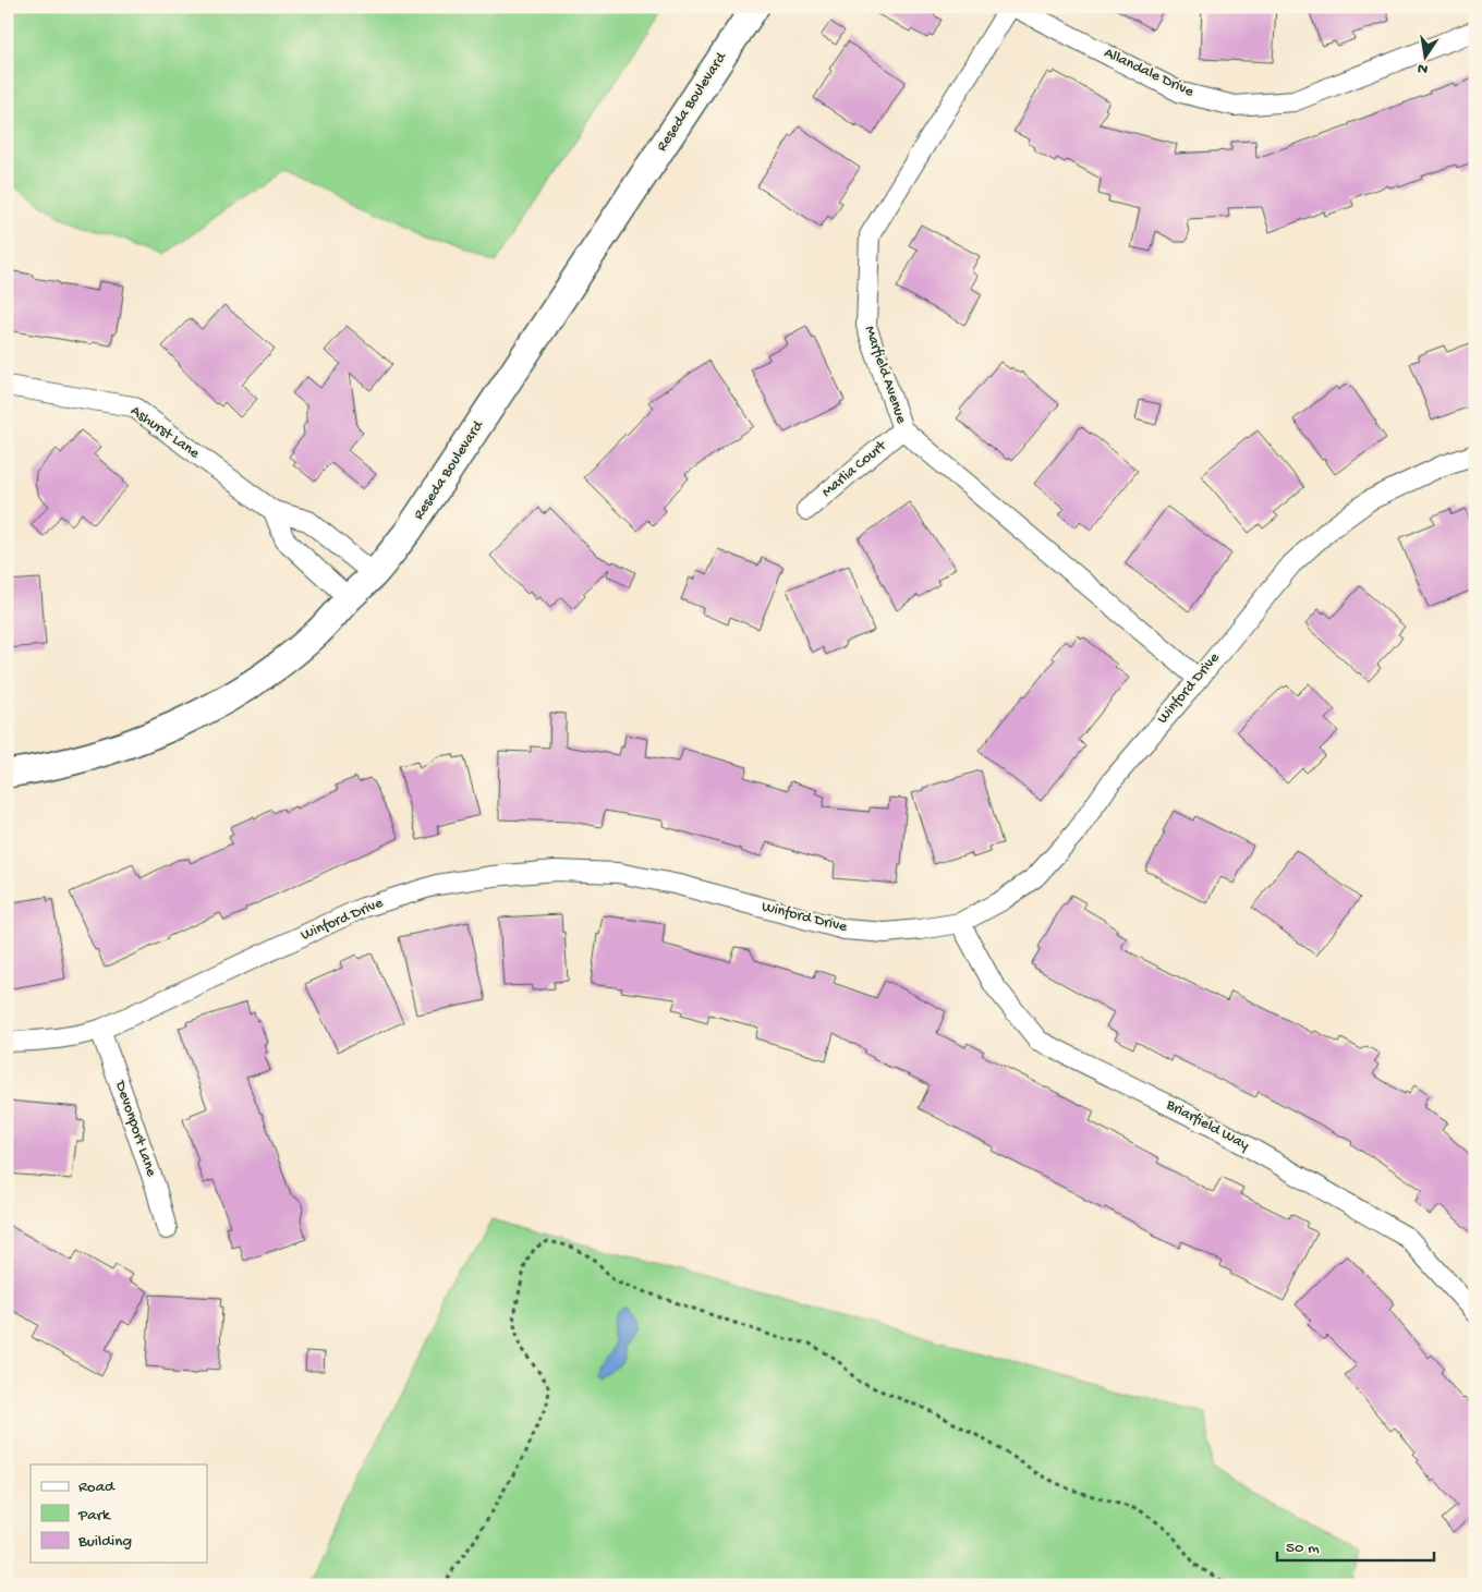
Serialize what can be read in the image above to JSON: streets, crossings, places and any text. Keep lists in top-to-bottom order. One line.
{"streets":{"main road":["Reseda Boulevard"],"street":["Allandale Drive","Marfield Avenue","Ashurst Lane","Marlia Court","Winford Drive","Briarfield Way","Devonport Lane"]},"crossings":[["Allandale Drive","Marfield Avenue"],["Reseda Boulevard","Ashurst Lane"],["Marfield Avenue","Marlia Court"],["Marfield Avenue","Winford Drive"],["Winford Drive","Briarfield Way"],["Winford Drive","Devonport Lane"]],"legend":["Road","Park","Building"],"scale_bar":"50 m","north":"bottom"}
